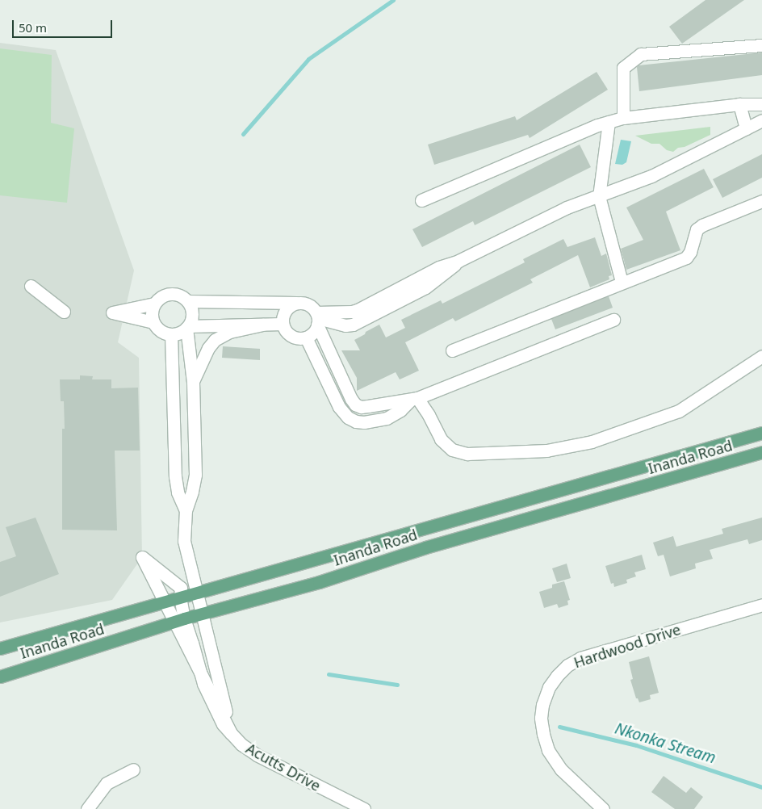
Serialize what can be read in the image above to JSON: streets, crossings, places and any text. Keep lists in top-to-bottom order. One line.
{"streets":{"main road":["Inanda Road"],"street":["Hardwood Drive","Acutts Drive"]},"crossings":[["Inanda Road","Acutts Drive"]],"water":["Nkonka Stream"],"scale_bar":"50 m"}
